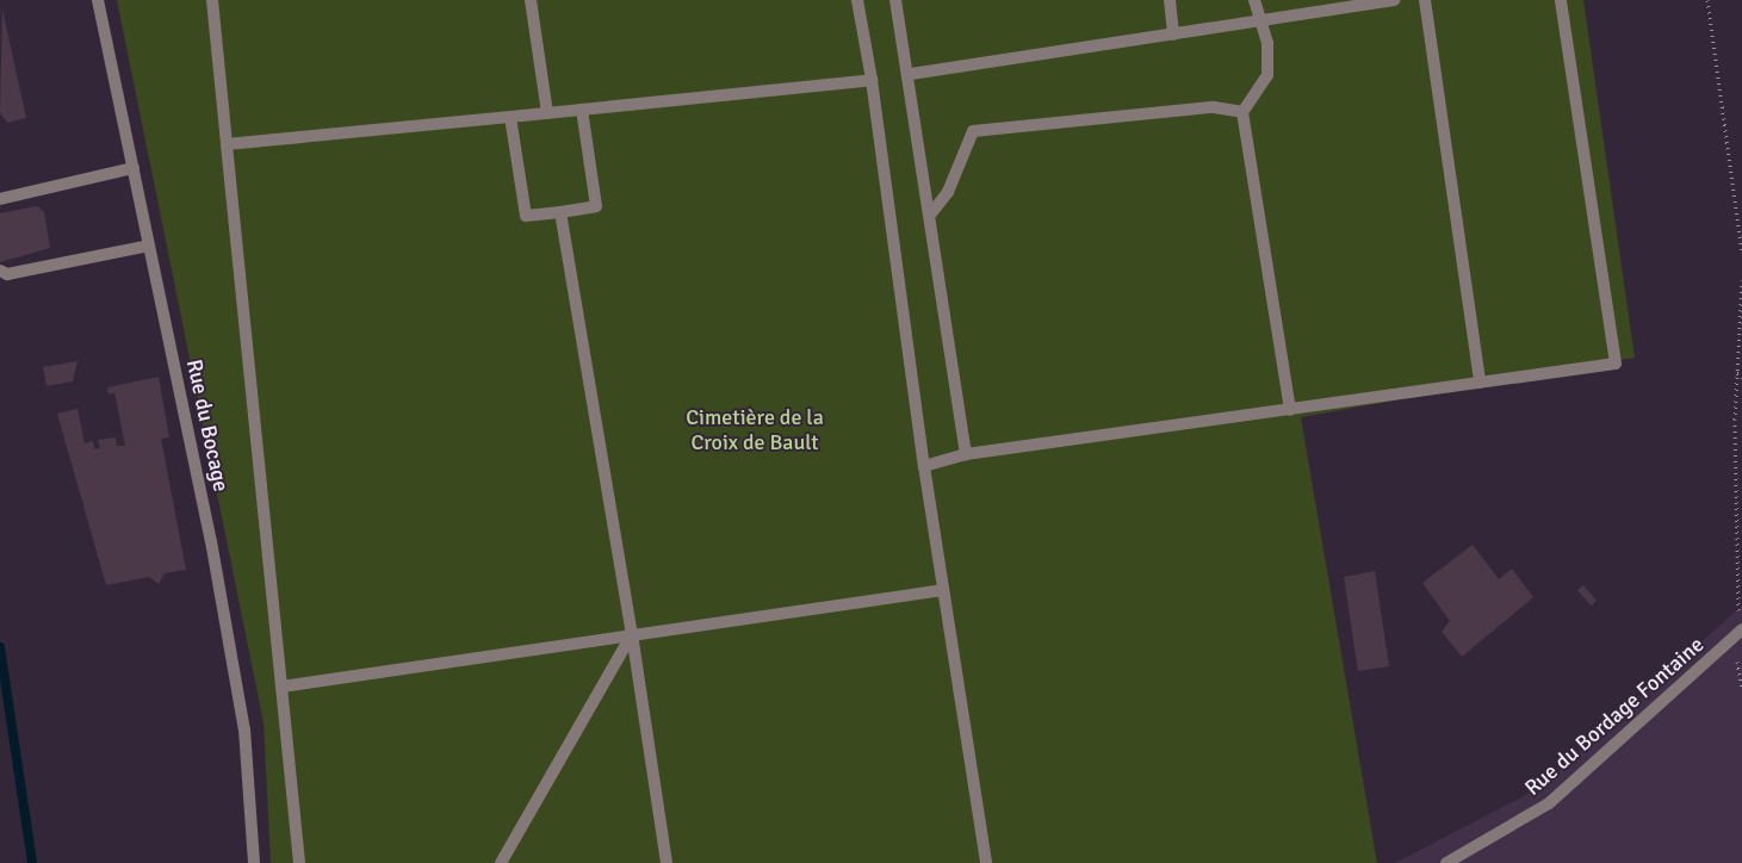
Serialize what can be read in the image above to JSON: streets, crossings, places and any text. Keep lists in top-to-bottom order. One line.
{"streets":{"street":["Rue du Bocage","Rue du Bordage Fontaine"]},"parks":["Cimetière de la Croix de Bault"]}
